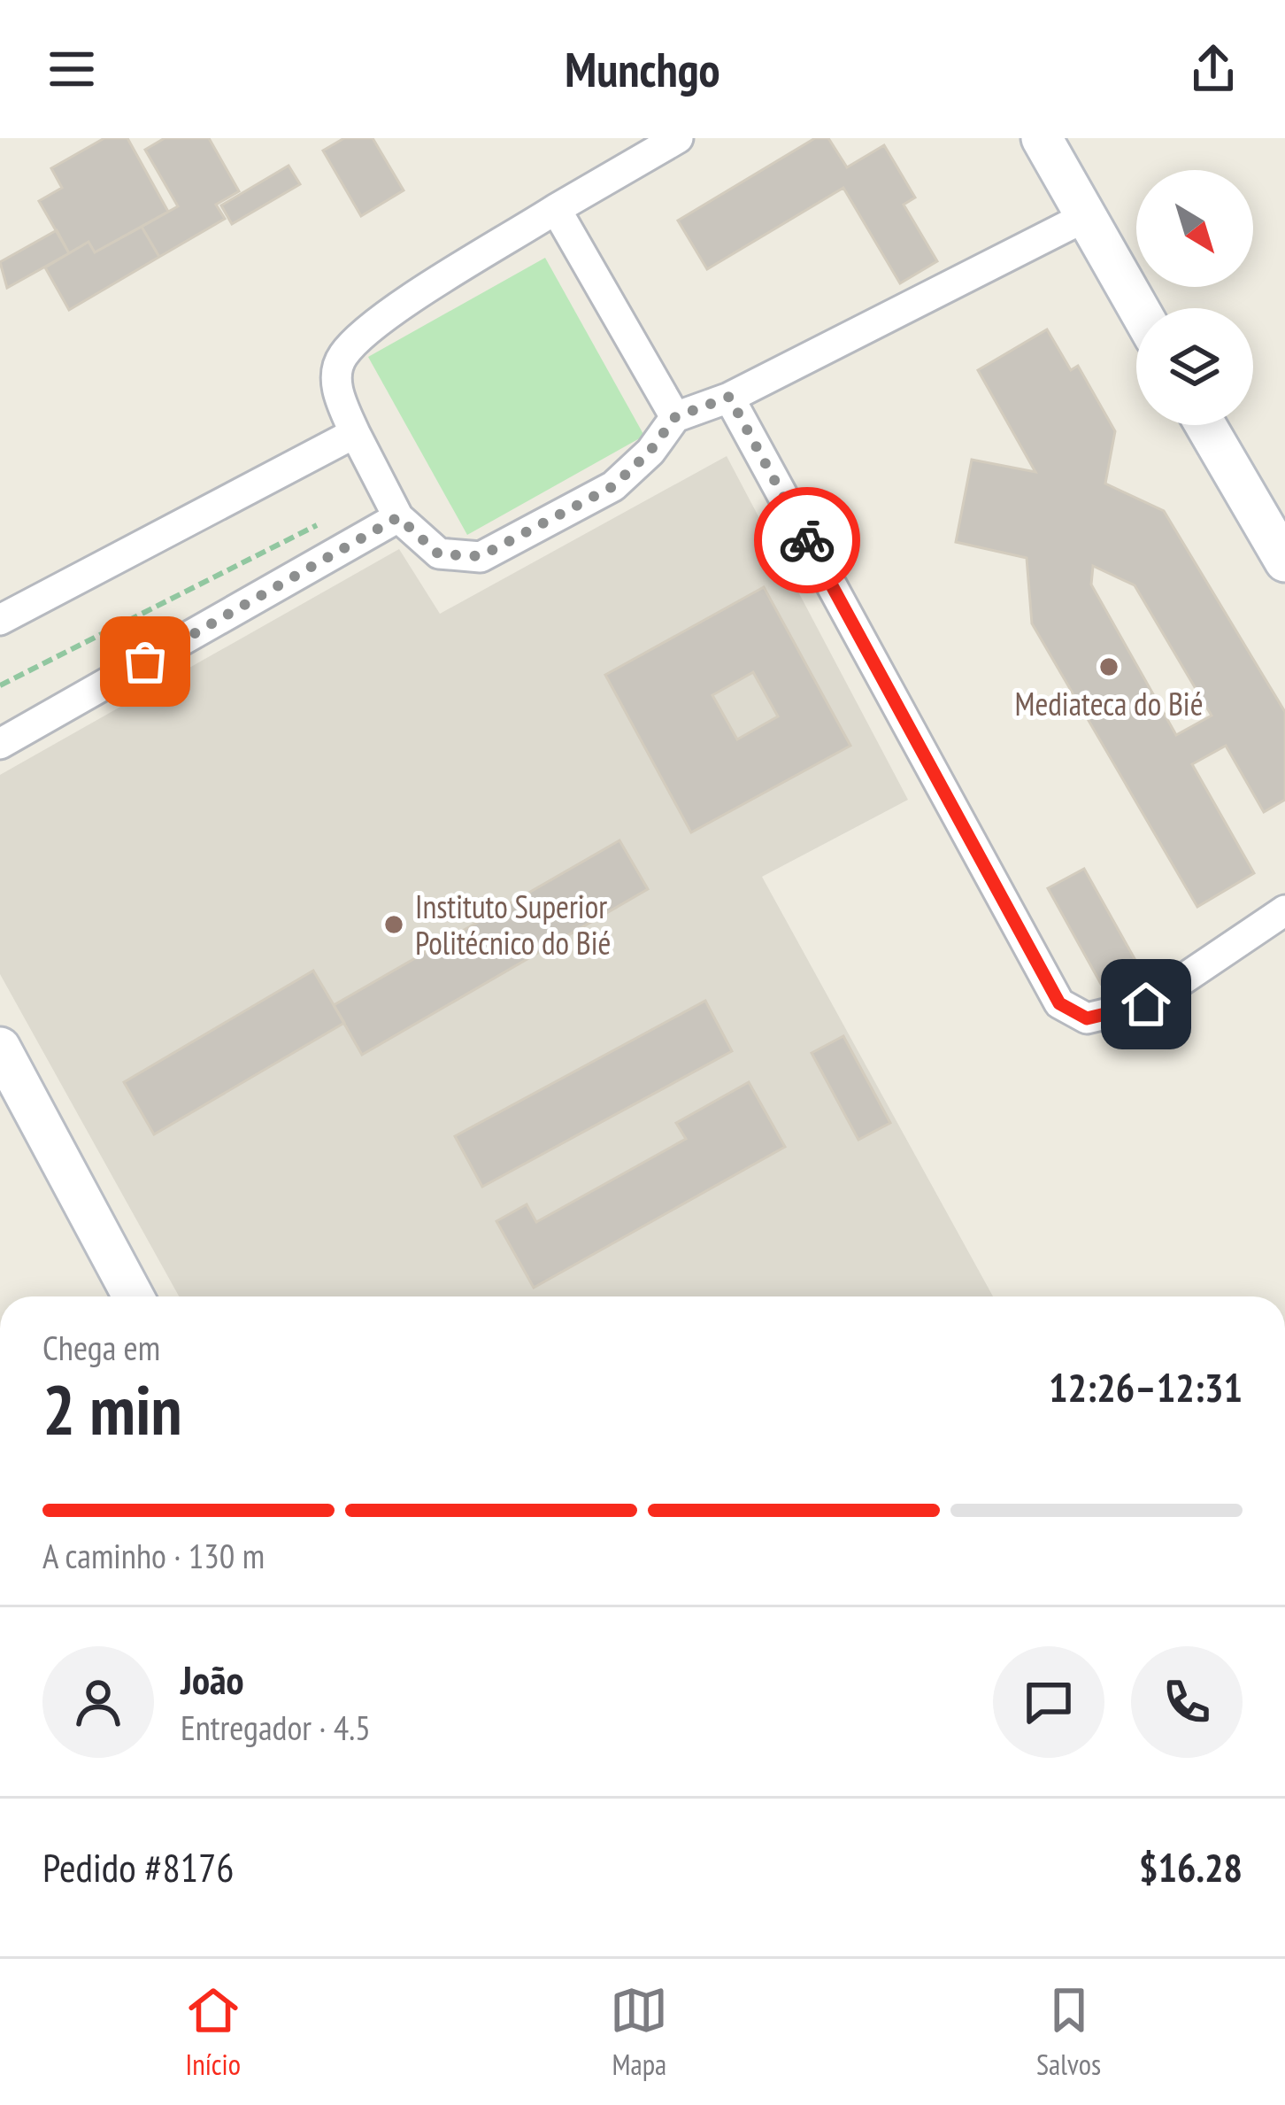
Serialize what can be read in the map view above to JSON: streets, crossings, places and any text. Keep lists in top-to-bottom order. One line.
{"places":["Mediateca do Bié","Instituto Superior Politécnico do Bié"],"north":"bottom right","page":{"header":"Munchgo","heading":["2 min","Chega em","12:26–12:31"],"panel":["João","Entregador · 4.5","Pedido #8176","$16.28"],"bar":"A caminho · 130 m","tabs":["Início","Mapa","Salvos"]}}
